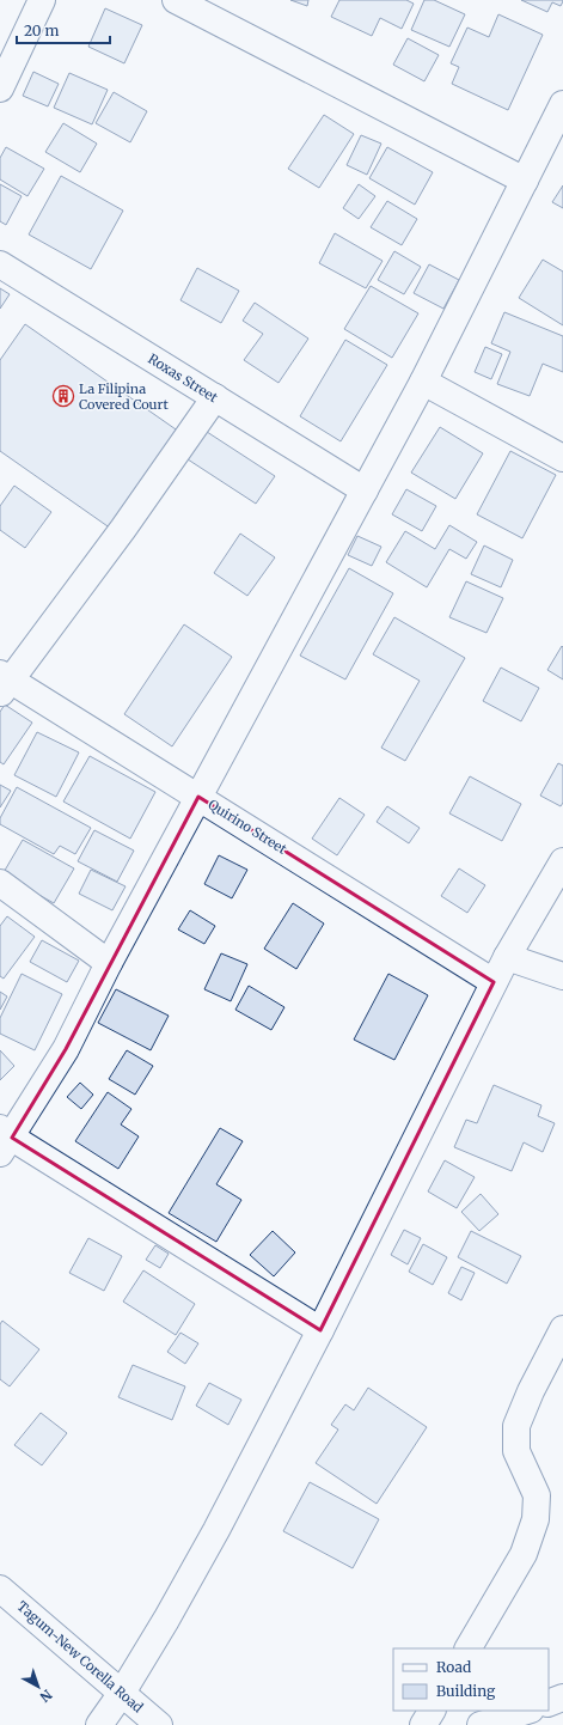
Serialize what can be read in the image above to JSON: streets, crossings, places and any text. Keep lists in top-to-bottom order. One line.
{"streets":{"street":["Roxas Street","Quirino Street","Tagum-New Corella Road"]},"places":{"building":["La Filipina Covered Court"]},"legend":["Road","Building"],"scale_bar":"20 m","north":"bottom right"}
